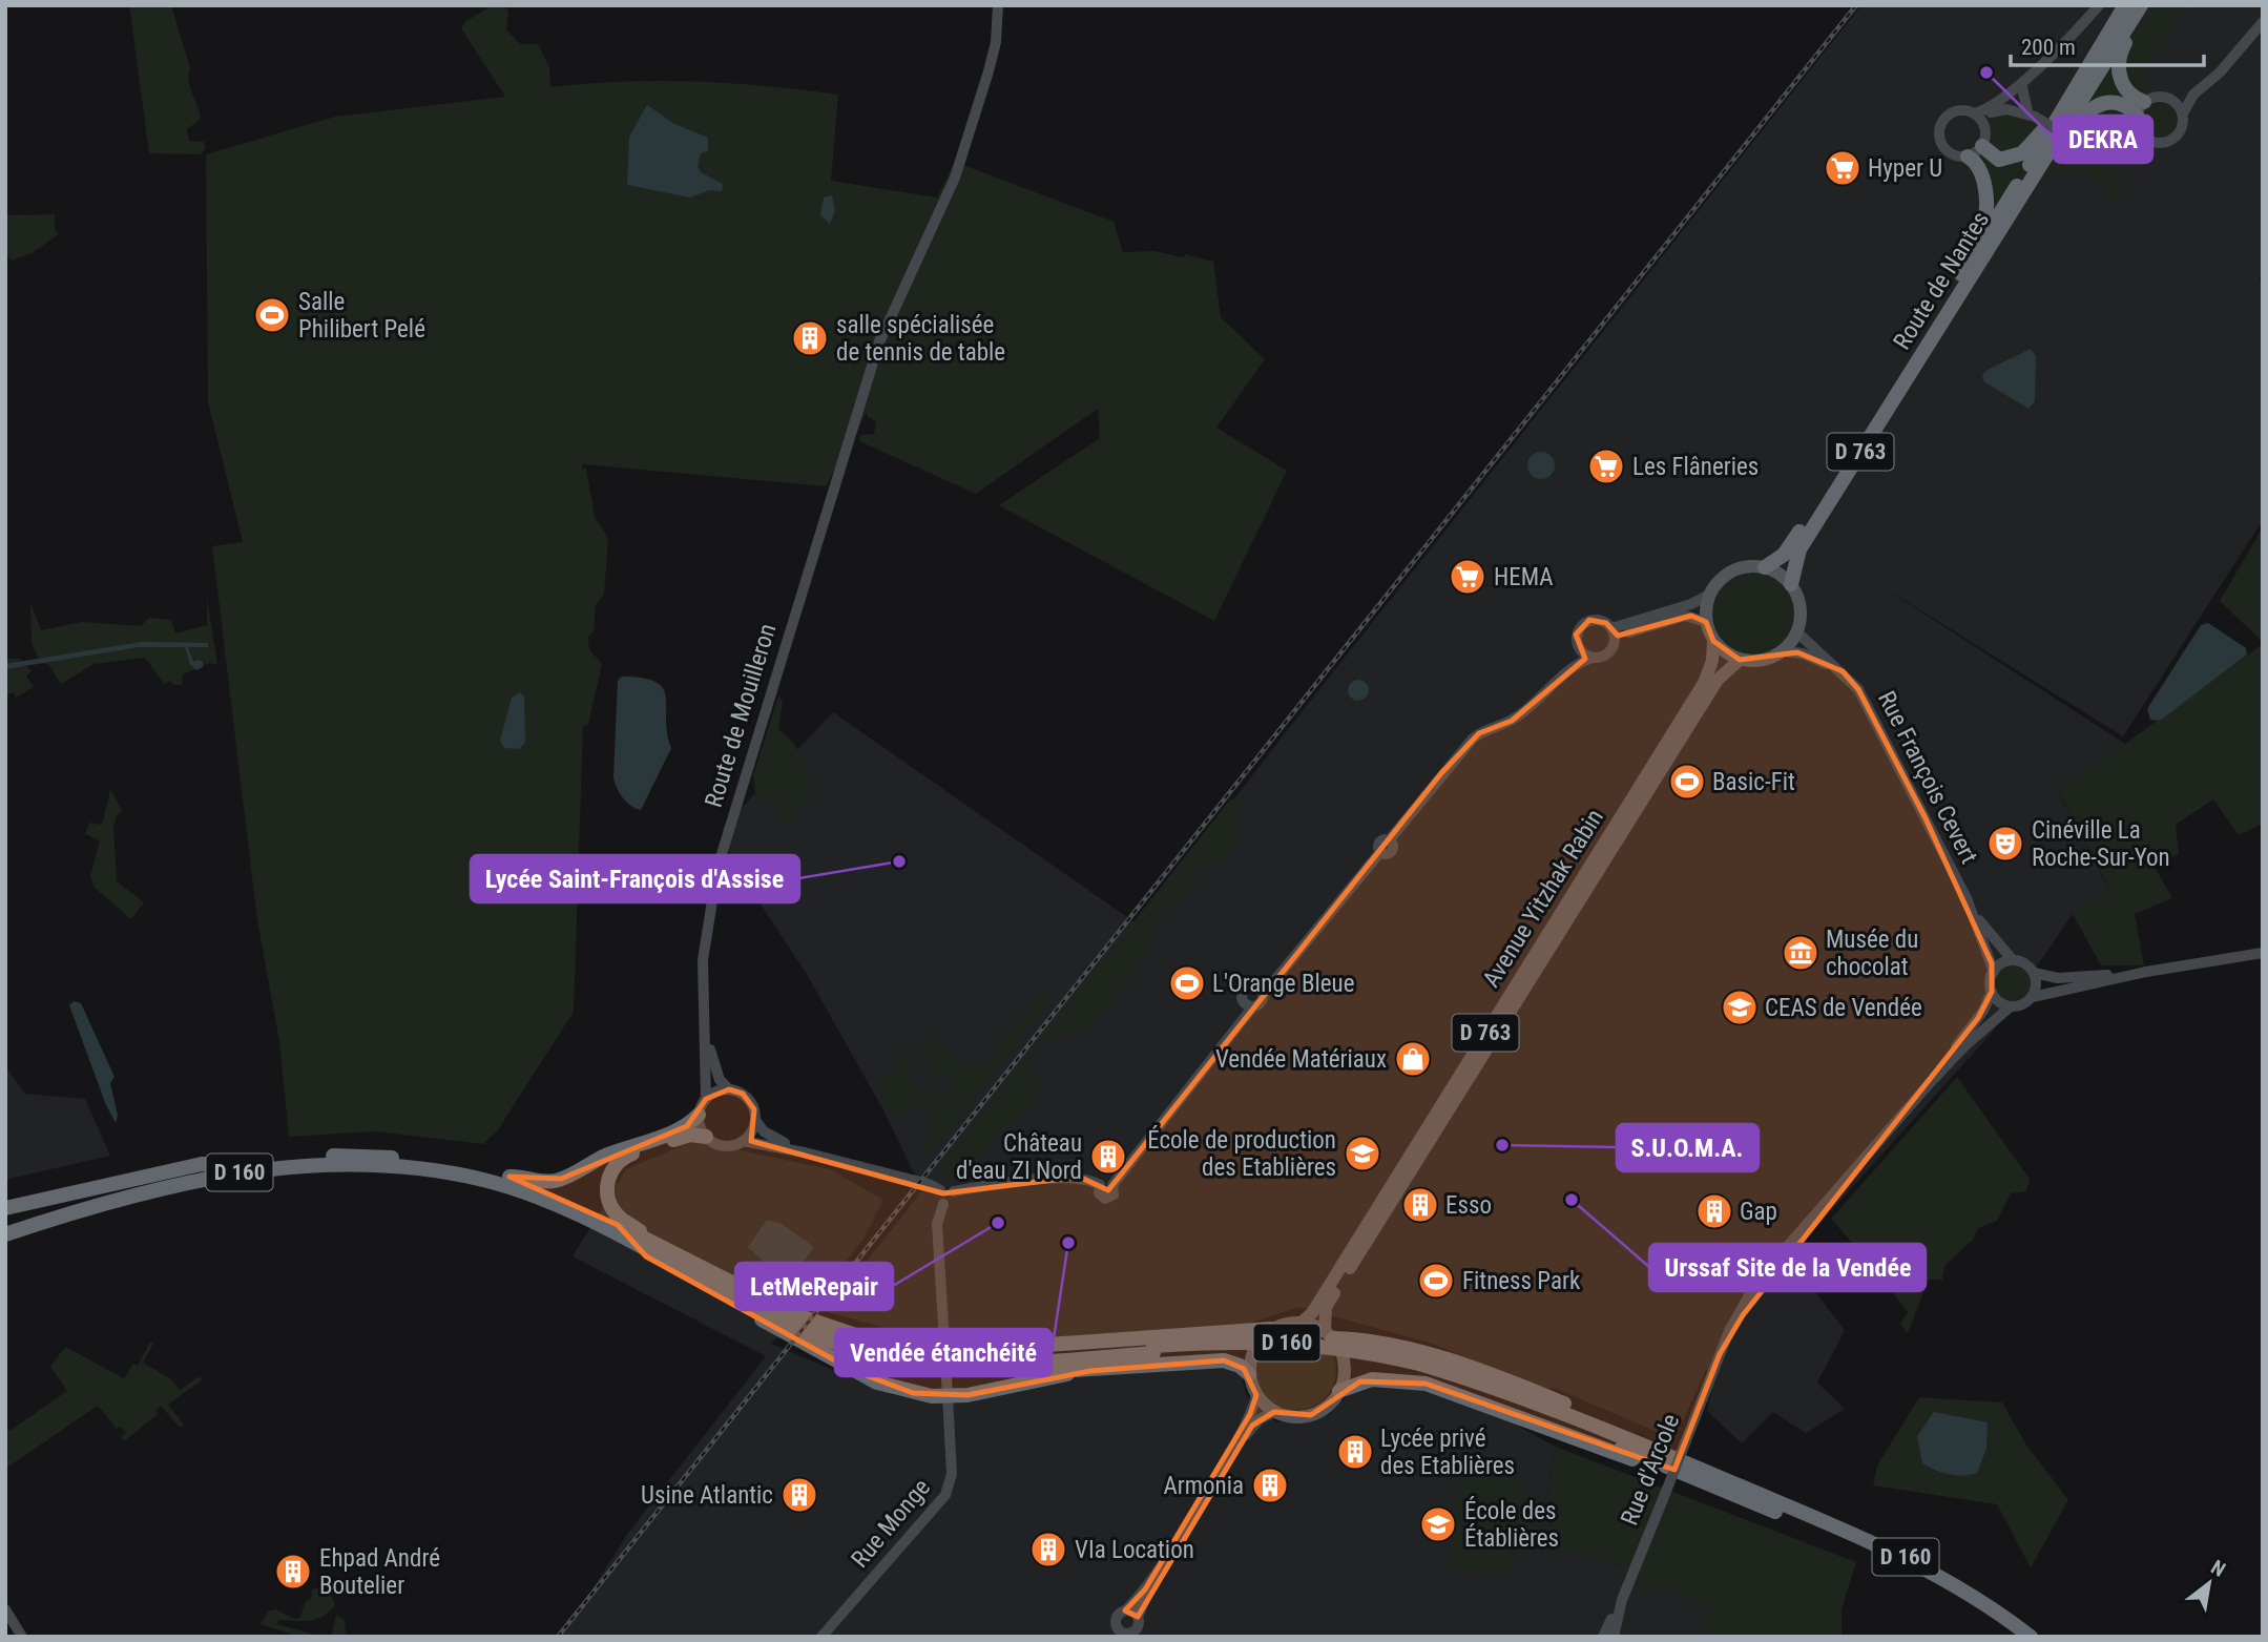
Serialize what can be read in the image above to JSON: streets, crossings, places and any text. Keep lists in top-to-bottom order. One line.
{"streets":{"highway":["Route de Nantes","D 763","D 160"],"main road":["Avenue Yitzhak Rabin"],"street":["Route de Mouilleron","Rue François Cevert","Rue d'Arcole","Rue Monge"]},"crossings":[["Route de Nantes","Rue François Cevert"],["Route de Nantes","Avenue Yitzhak Rabin"],["Rue François Cevert","Avenue Yitzhak Rabin"],["Rue François Cevert","Rue d'Arcole"],["Avenue Yitzhak Rabin","D 160"]],"places":{"other":["DEKRA","Lycée Saint-François d'Assise","S.U.O.M.A.","Urssaf Site de la Vendée","LetMeRepair","Vendée étanchéité"],"supermarket":["Hyper U","Les Flâneries","HEMA"],"sports":["Salle Philibert Pelé","Basic-Fit","L'Orange Bleue","Fitness Park"],"building":["salle spécialisée de tennis de table","Château d'eau ZI Nord","Esso","Gap","Lycée privé des Etablières","Armonia","Usine Atlantic","VIa Location","Ehpad André Boutelier"],"theatre":["Cinéville La Roche-Sur-Yon"],"museum":["Musée du chocolat"],"school or university":["CEAS de Vendée","École de production des Etablières","École des Établières"],"shop":["Vendée Matériaux"]},"scale_bar":"200 m","north":"top right"}
